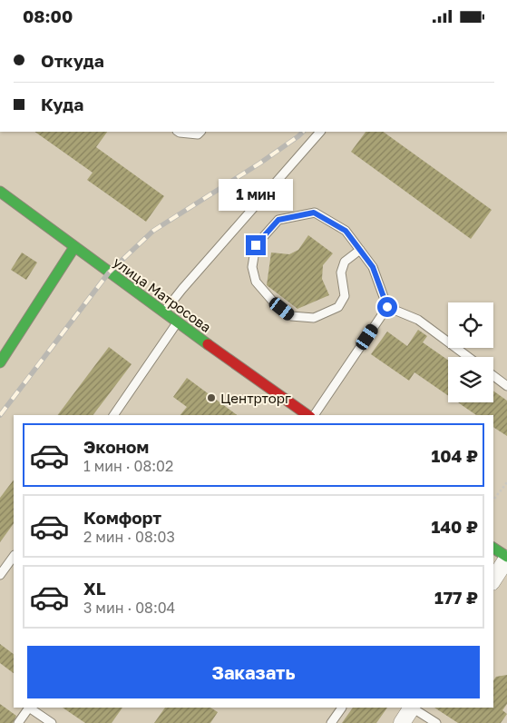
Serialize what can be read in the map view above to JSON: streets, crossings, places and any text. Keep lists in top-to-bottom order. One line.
{"streets":{"main road":["улица Матросова"]},"places":["Центрторг"],"page":{"status":"08:00","banner":["Откуда","Куда"],"bubble":"1 мин","list":[{"name":"Эконом","note":"1 мин · 08:02","value":"104 ₽"},{"name":"Комфорт","note":"2 мин · 08:03","value":"140 ₽"},{"name":"XL","note":"3 мин · 08:04","value":"177 ₽"}],"buttons":"Заказать"}}
